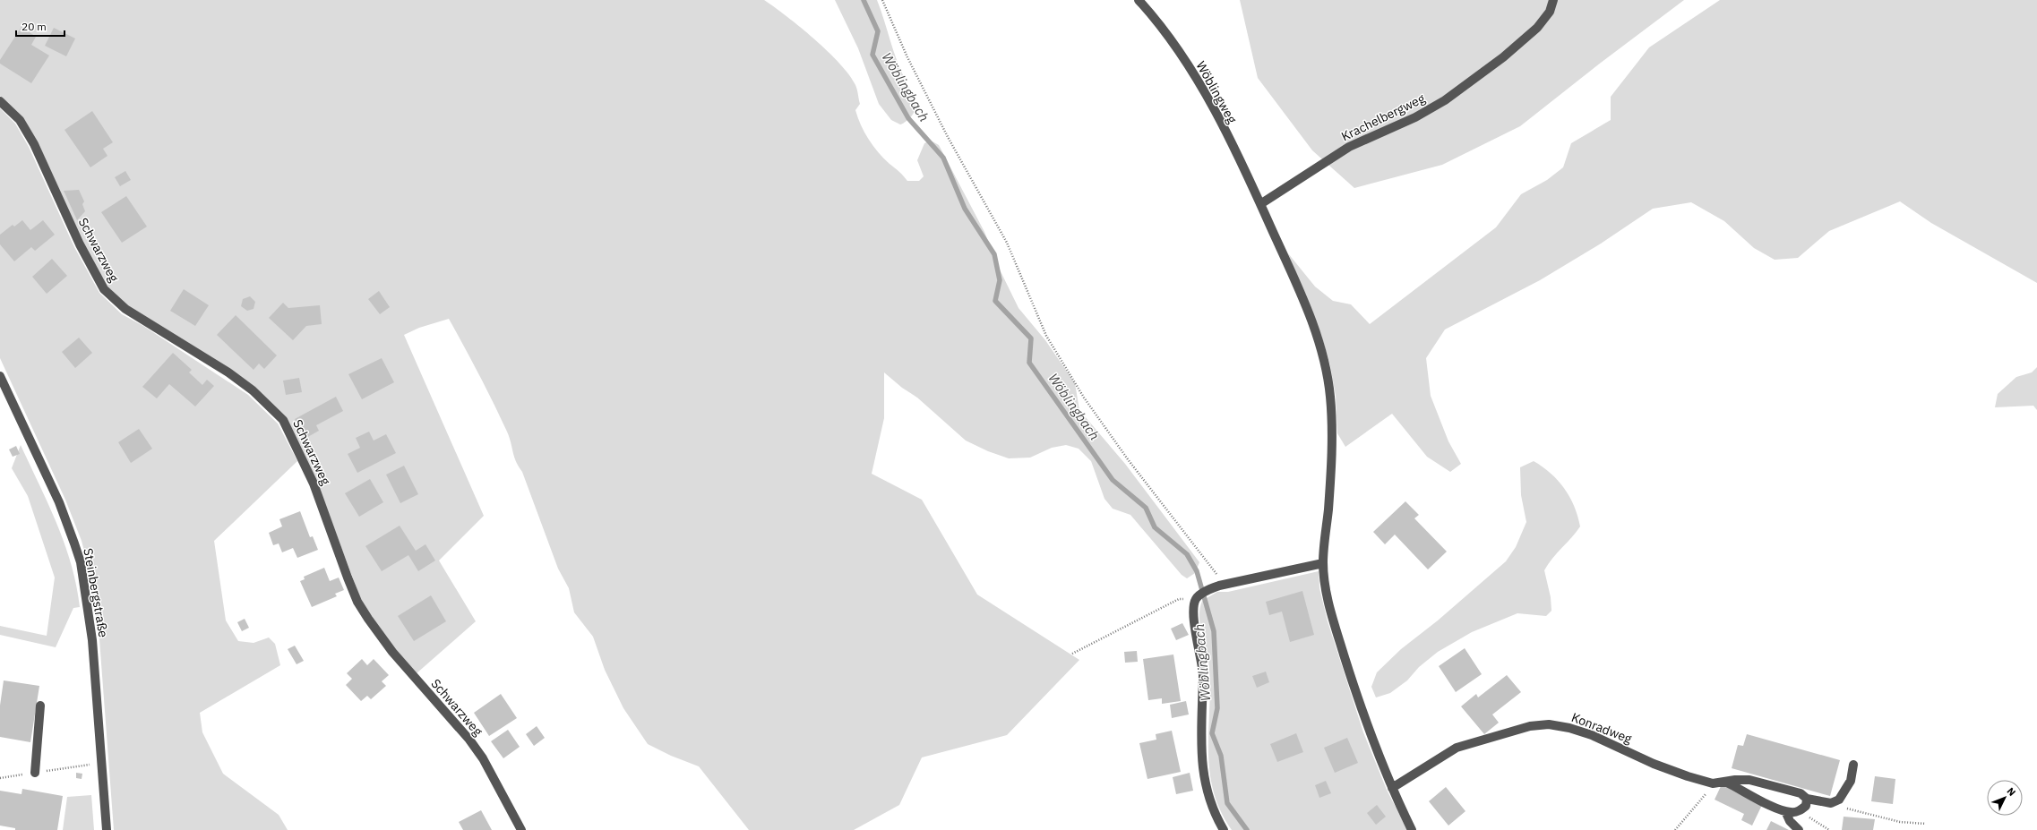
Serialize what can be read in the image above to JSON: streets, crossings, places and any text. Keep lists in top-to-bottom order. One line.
{"streets":{"street":["Wöblingweg","Krachelbergweg","Schwarzweg","Steinbergstraße","Konradweg"]},"crossings":[["Wöblingweg","Krachelbergweg"],["Wöblingweg","Konradweg"]],"water":["Wöblingbach"],"scale_bar":"20 m","north":"top right"}
